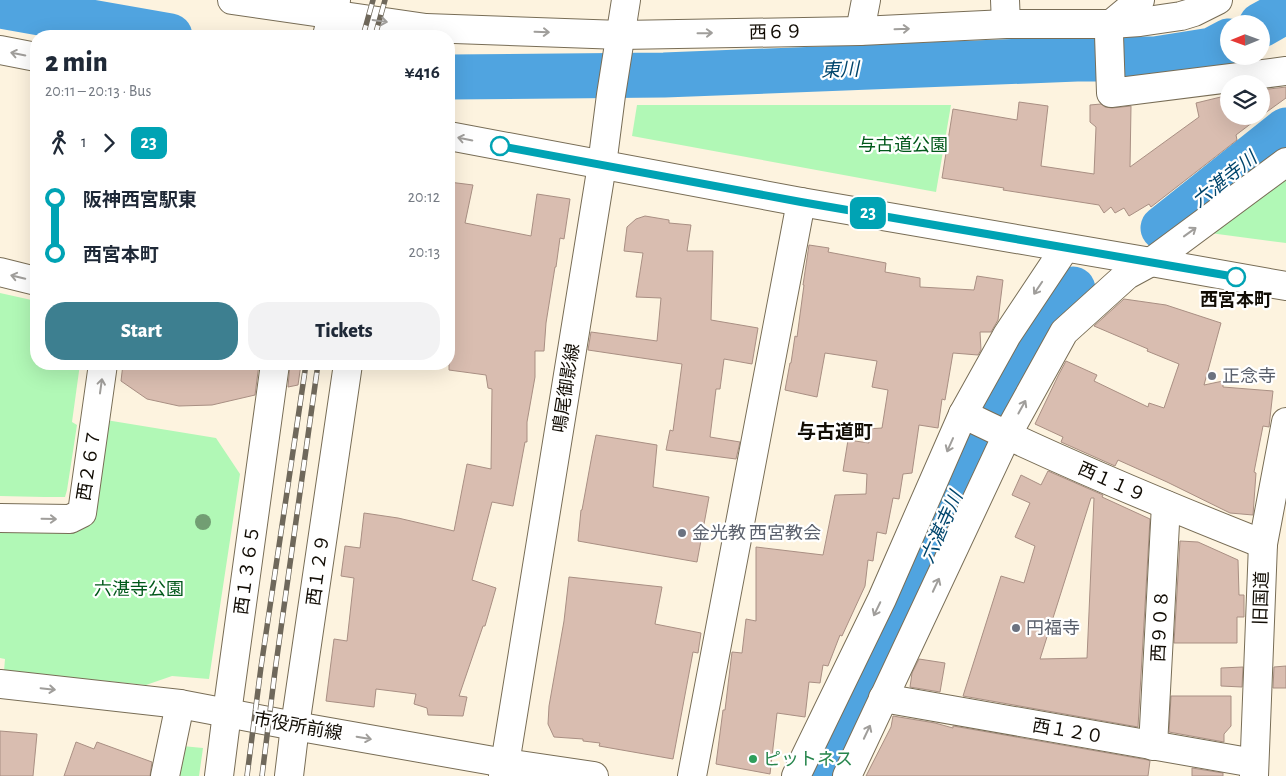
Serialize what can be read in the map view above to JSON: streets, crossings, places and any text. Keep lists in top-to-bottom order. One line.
{"streets":{"street":["西６９","鳴尾御影線","西２６７","西１１９","西１３６５","西１２９","旧国道","西９０８","市役所前線","西１２０"]},"crossings":[["西６９","鳴尾御影線"],["鳴尾御影線","市役所前線"],["西１１９","旧国道"],["西１１９","西９０８"],["西１３６５","市役所前線"],["西１２９","市役所前線"],["旧国道","西１２０"],["西９０８","西１２０"]],"one_way":["市役所前線"],"districts":["与古道町"],"water":["東川","六湛寺川"],"parks":["与古道公園","六湛寺公園"],"places":["西宮本町","正念寺","金光教 西宮教会","円福寺","ピットネス"],"lines":["bus line 23"],"north":"left","page":{"on_map":"23","heading":["2 min","20:11 – 20:13 · Bus","¥416"],"legs":["1","23"],"list":[{"name":"阪神西宮駅東","value":"20:12"},{"name":"西宮本町","value":"20:13"}],"buttons":["Start","Tickets"]}}
